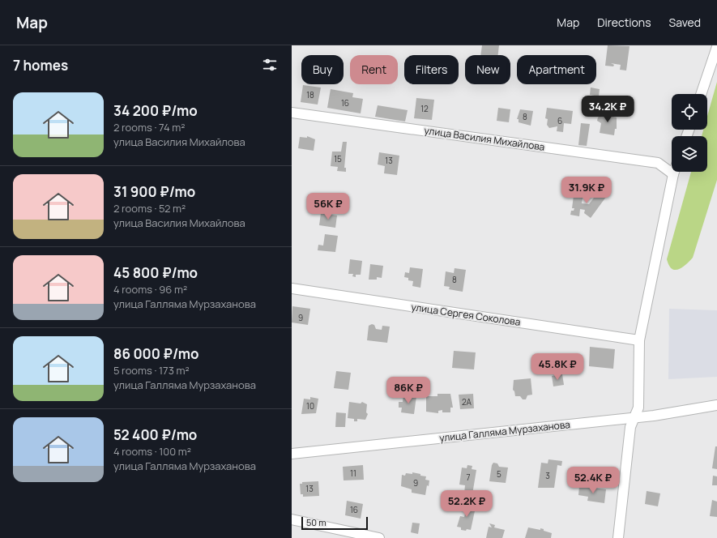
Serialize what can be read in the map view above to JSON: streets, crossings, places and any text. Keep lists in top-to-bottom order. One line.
{"streets":{"street":["улица Василия Михайлова","улица Сергея Соколова","улица Галляма Мурзаханова"]},"house_numbers":["18","16","12","8","6","15","13","8","9","2А","10","11","5","3","7","9","13","16"],"scale_bar":"50 m","page":{"header":"Map","nav":["Map","Directions","Saved"],"heading":"7 homes","chip":["Buy","Rent","Filters","New","Apartment"],"list":[{"name":"34 200 ₽/mo","note":"2 rooms · 74 m² · улица Василия Михайлова"},{"name":"31 900 ₽/mo","note":"2 rooms · 52 m² · улица Василия Михайлова"},{"name":"45 800 ₽/mo","note":"4 rooms · 96 m² · улица Галляма Мурзаханова"},{"name":"86 000 ₽/mo","note":"5 rooms · 173 m² · улица Галляма Мурзаханова"},{"name":"52 400 ₽/mo","note":"4 rooms · 100 m² · улица Галляма Мурзаханова"}],"price":["34.2K ₽","31.9K ₽","56K ₽","45.8K ₽","86K ₽","52.4K ₽","52.2K ₽"],"scale":"50 m"}}
